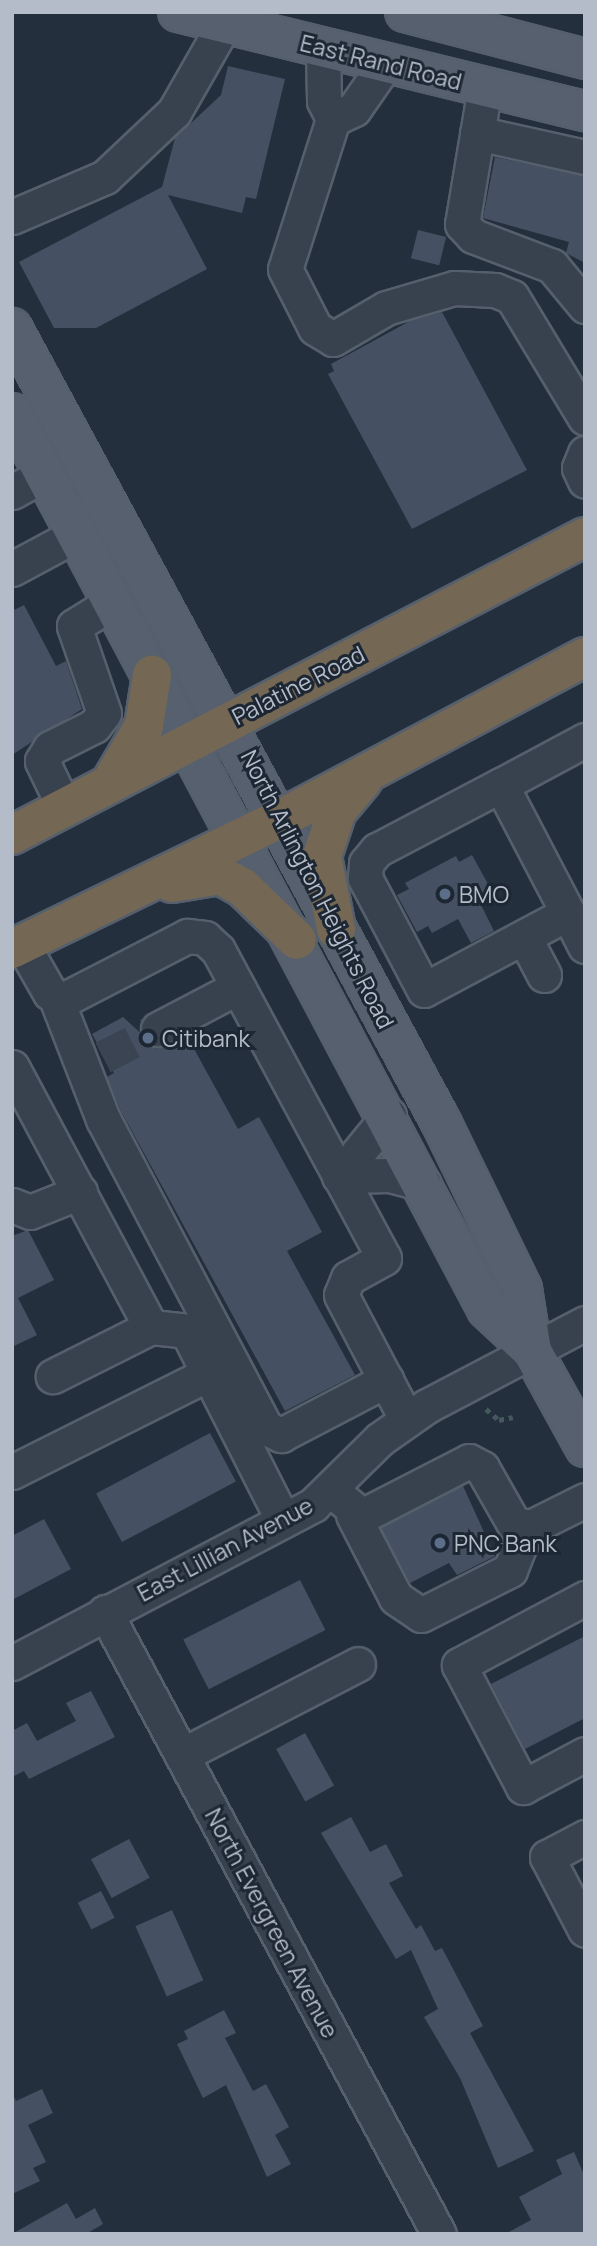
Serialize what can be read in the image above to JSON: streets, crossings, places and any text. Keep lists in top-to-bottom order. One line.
{"streets":{"highway":["Palatine Road"],"main road":["East Rand Road","North Arlington Heights Road"],"street":["East Lillian Avenue","North Evergreen Avenue"]},"crossings":[["Palatine Road","North Arlington Heights Road"],["North Arlington Heights Road","East Lillian Avenue"],["East Lillian Avenue","North Evergreen Avenue"]],"places":["BMO","Citibank","PNC Bank"]}
